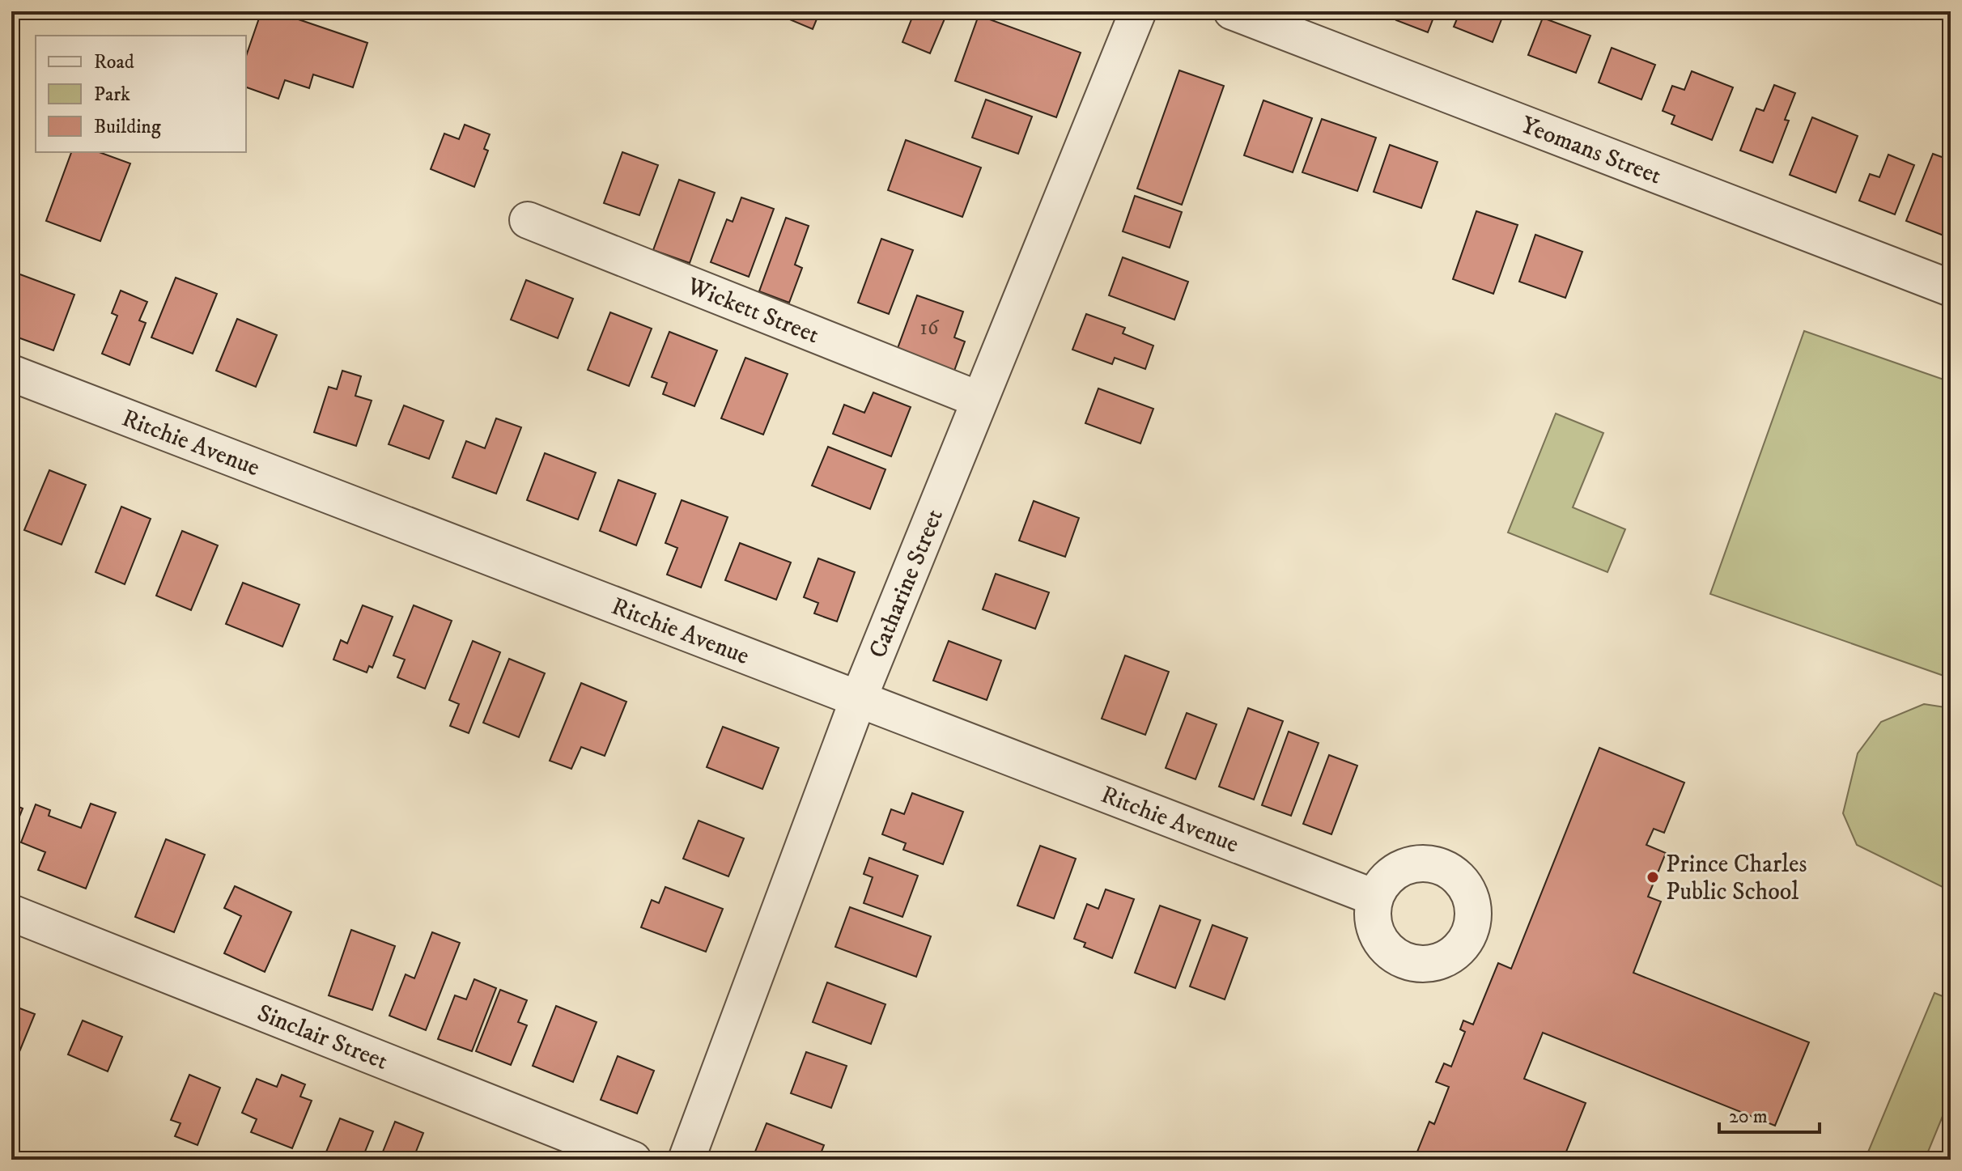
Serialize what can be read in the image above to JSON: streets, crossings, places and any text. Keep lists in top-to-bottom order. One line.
{"streets":{"street":["Yeomans Street","Wickett Street","Ritchie Avenue","Catharine Street","Sinclair Street"]},"crossings":[["Wickett Street","Catharine Street"],["Ritchie Avenue","Catharine Street"]],"places":["Prince Charles Public School"],"house_numbers":["16"],"legend":["Road","Park","Building"],"scale_bar":"20 m"}
